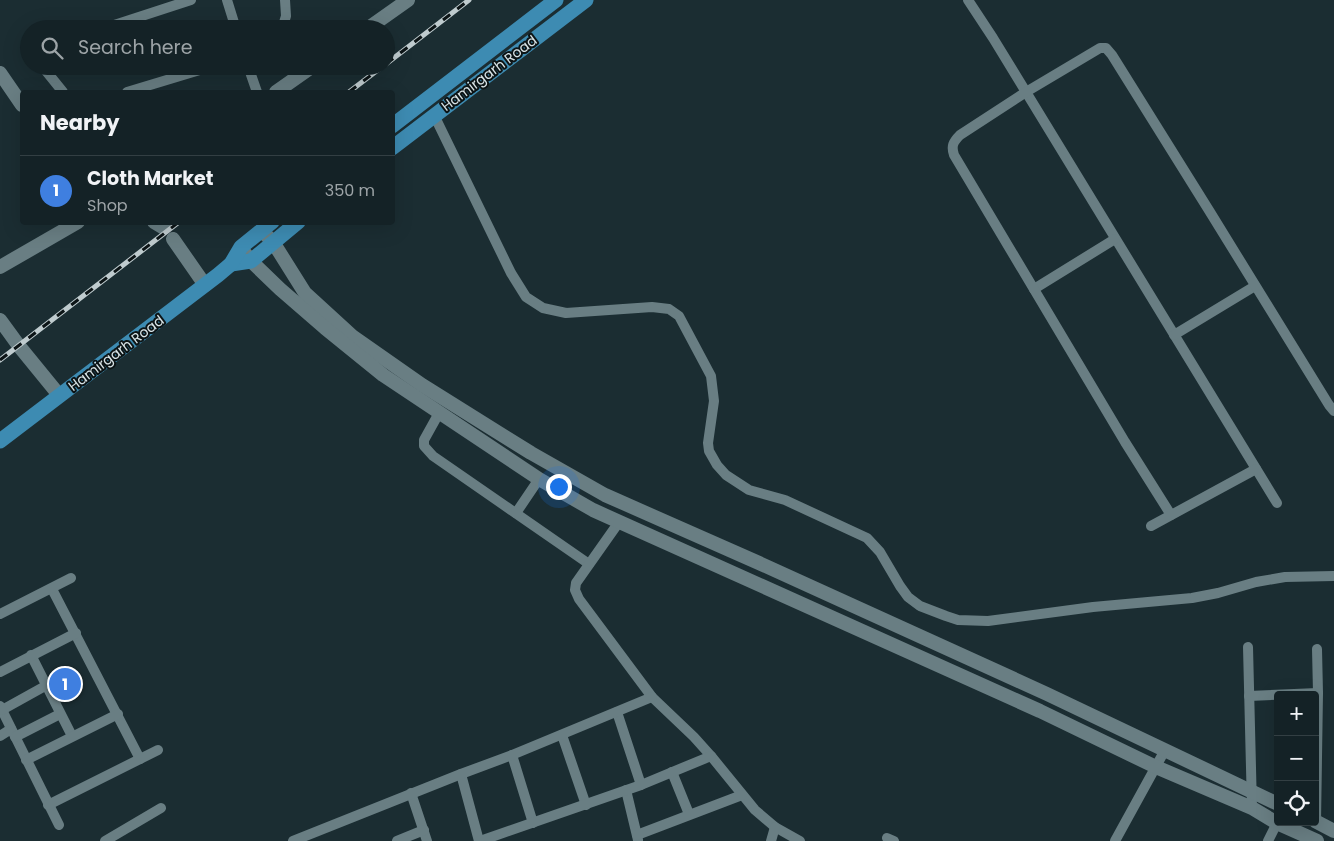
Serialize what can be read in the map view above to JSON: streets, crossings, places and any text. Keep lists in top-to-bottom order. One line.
{"streets":{"main road":["Hamirgarh Road"]},"page":{"search":"Search here","heading":"Nearby","list":[{"mark":"1","name":"Cloth Market","note":"Shop","value":"350 m"}],"pins":"1","map_buttons":["+","−"]}}
